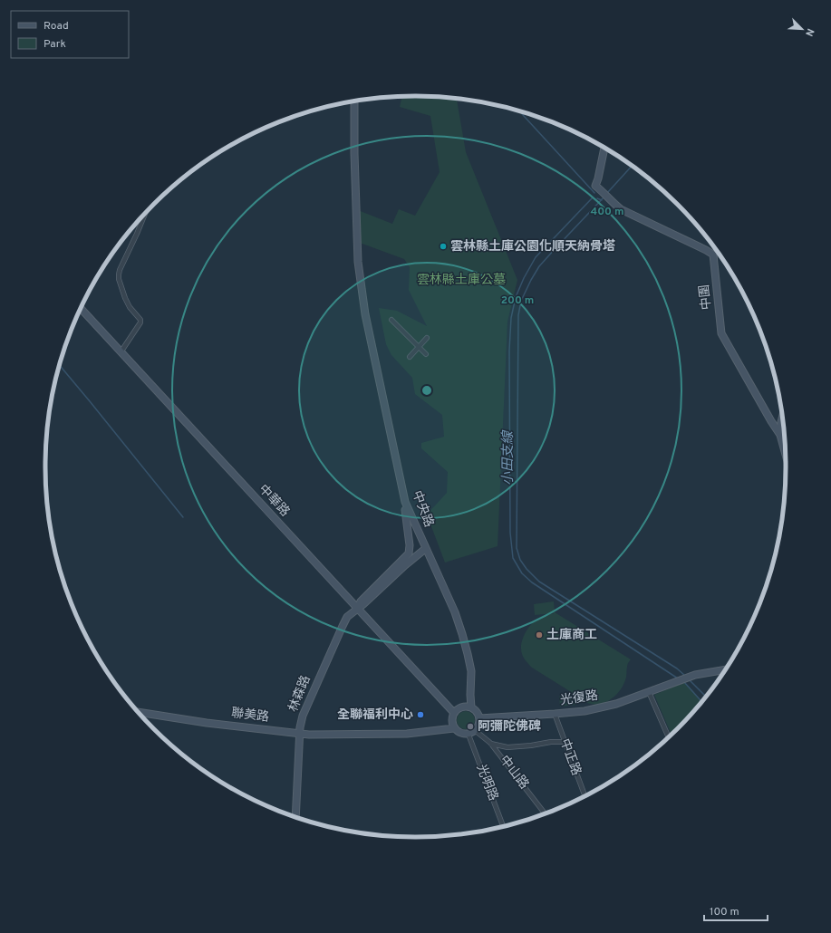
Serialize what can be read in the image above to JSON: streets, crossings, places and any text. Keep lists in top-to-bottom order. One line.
{"streets":{"main road":["中圍","中華路","中央路","林森路","光復路","聯美路"],"street":["中正路","中山路","光明路"]},"crossings":[["中華路","中央路"],["中華路","林森路"],["中華路","光復路"],["中華路","聯美路"],["中華路","中山路"],["中華路","光明路"],["中央路","林森路"],["中央路","光復路"],["中央路","聯美路"],["中央路","中山路"],["中央路","光明路"],["林森路","聯美路"],["光復路","聯美路"],["光復路","中正路"],["光復路","中山路"],["光復路","光明路"],["聯美路","中山路"],["聯美路","光明路"],["中山路","光明路"]],"water":["小田支線"],"parks":["雲林縣土庫公墓"],"places":["雲林縣土庫公園化順天納骨塔","土庫商工","全聯福利中心","阿彌陀佛碑"],"legend":["Road","Park"],"scale_bar":"100 m","north":"bottom right","rings":["400 m","200 m"]}
